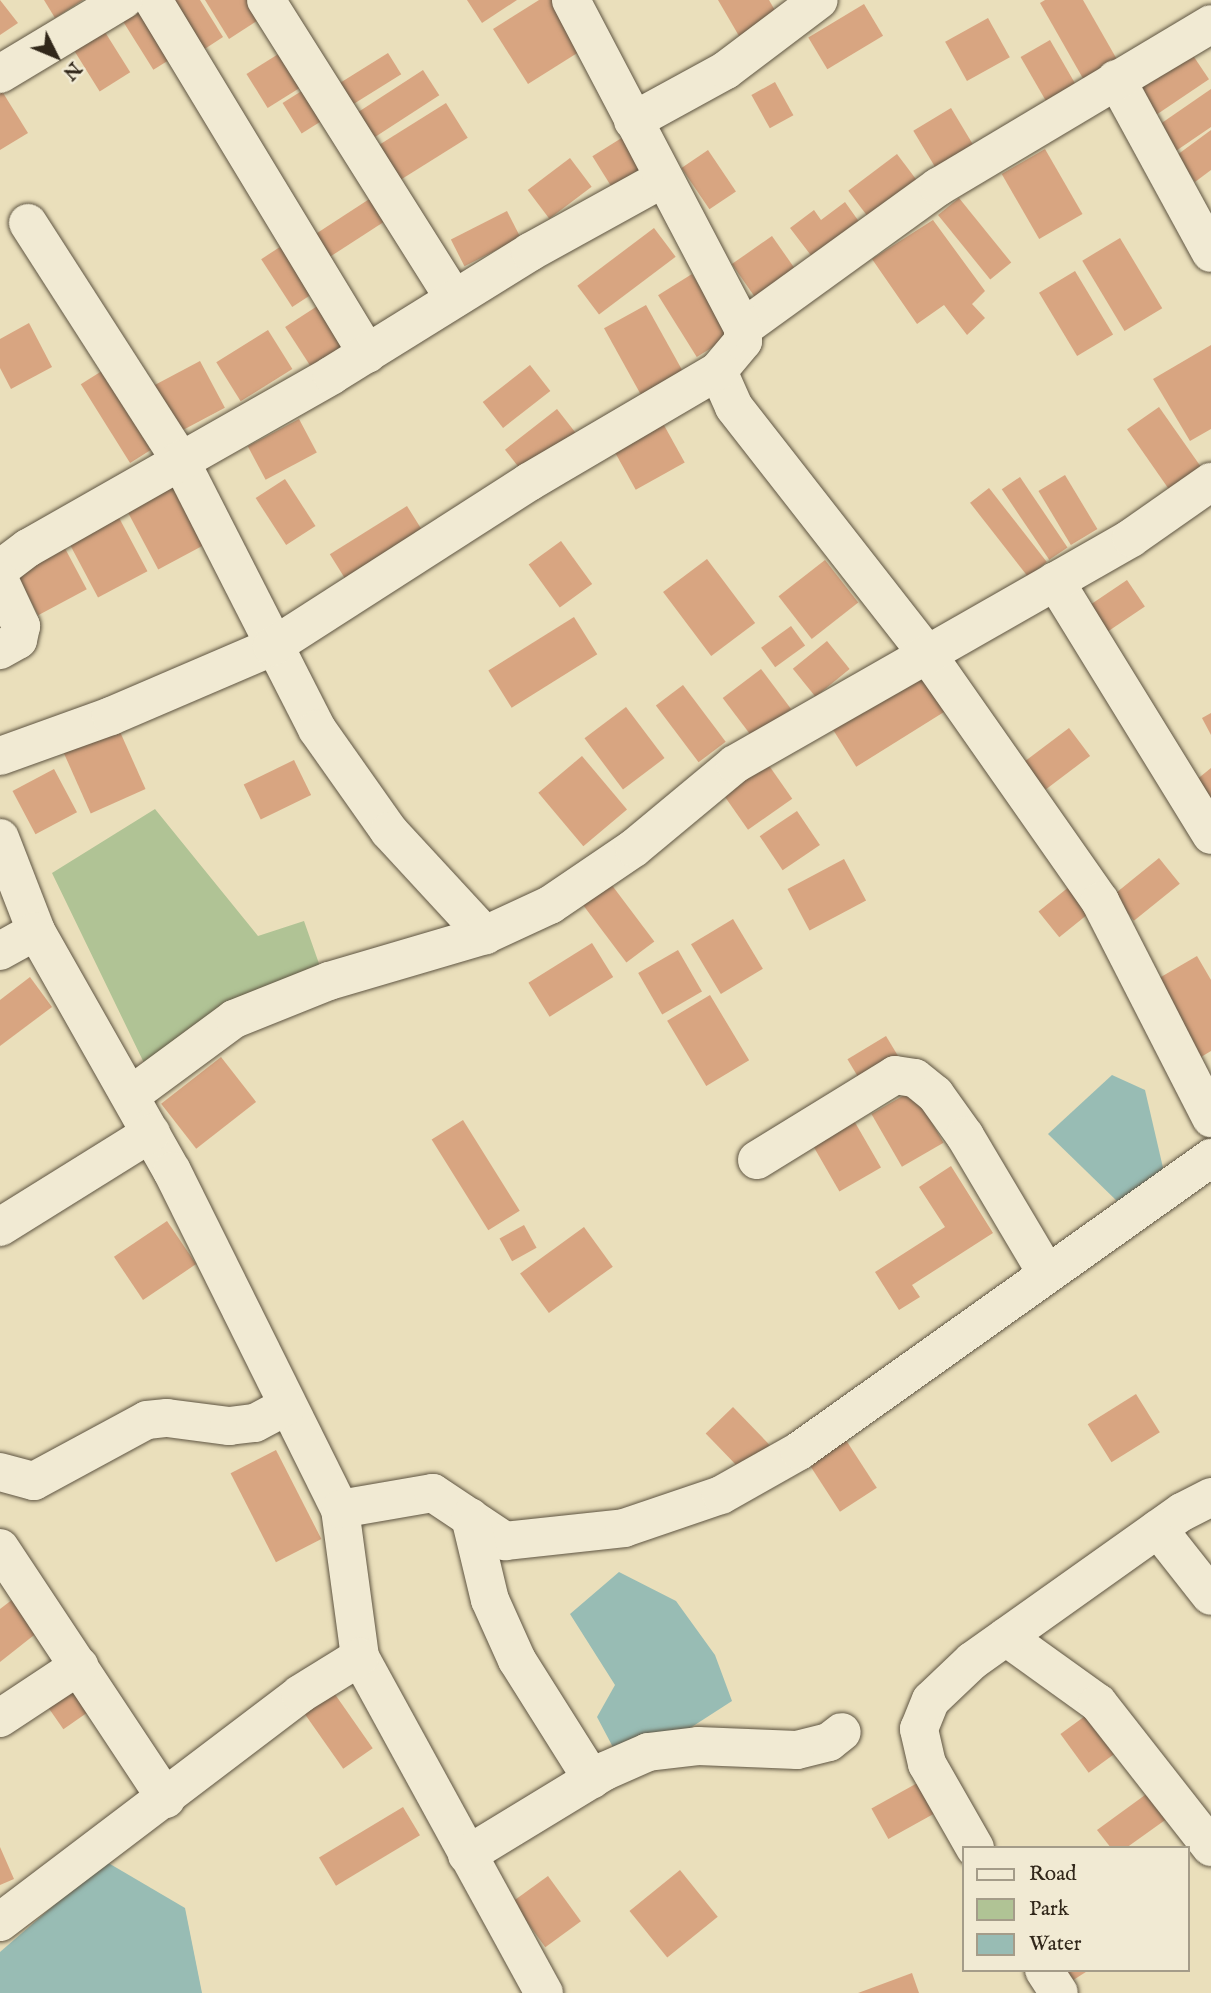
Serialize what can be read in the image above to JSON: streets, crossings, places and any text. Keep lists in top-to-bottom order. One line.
{"legend":["Road","Park","Water"],"north":"bottom right"}
